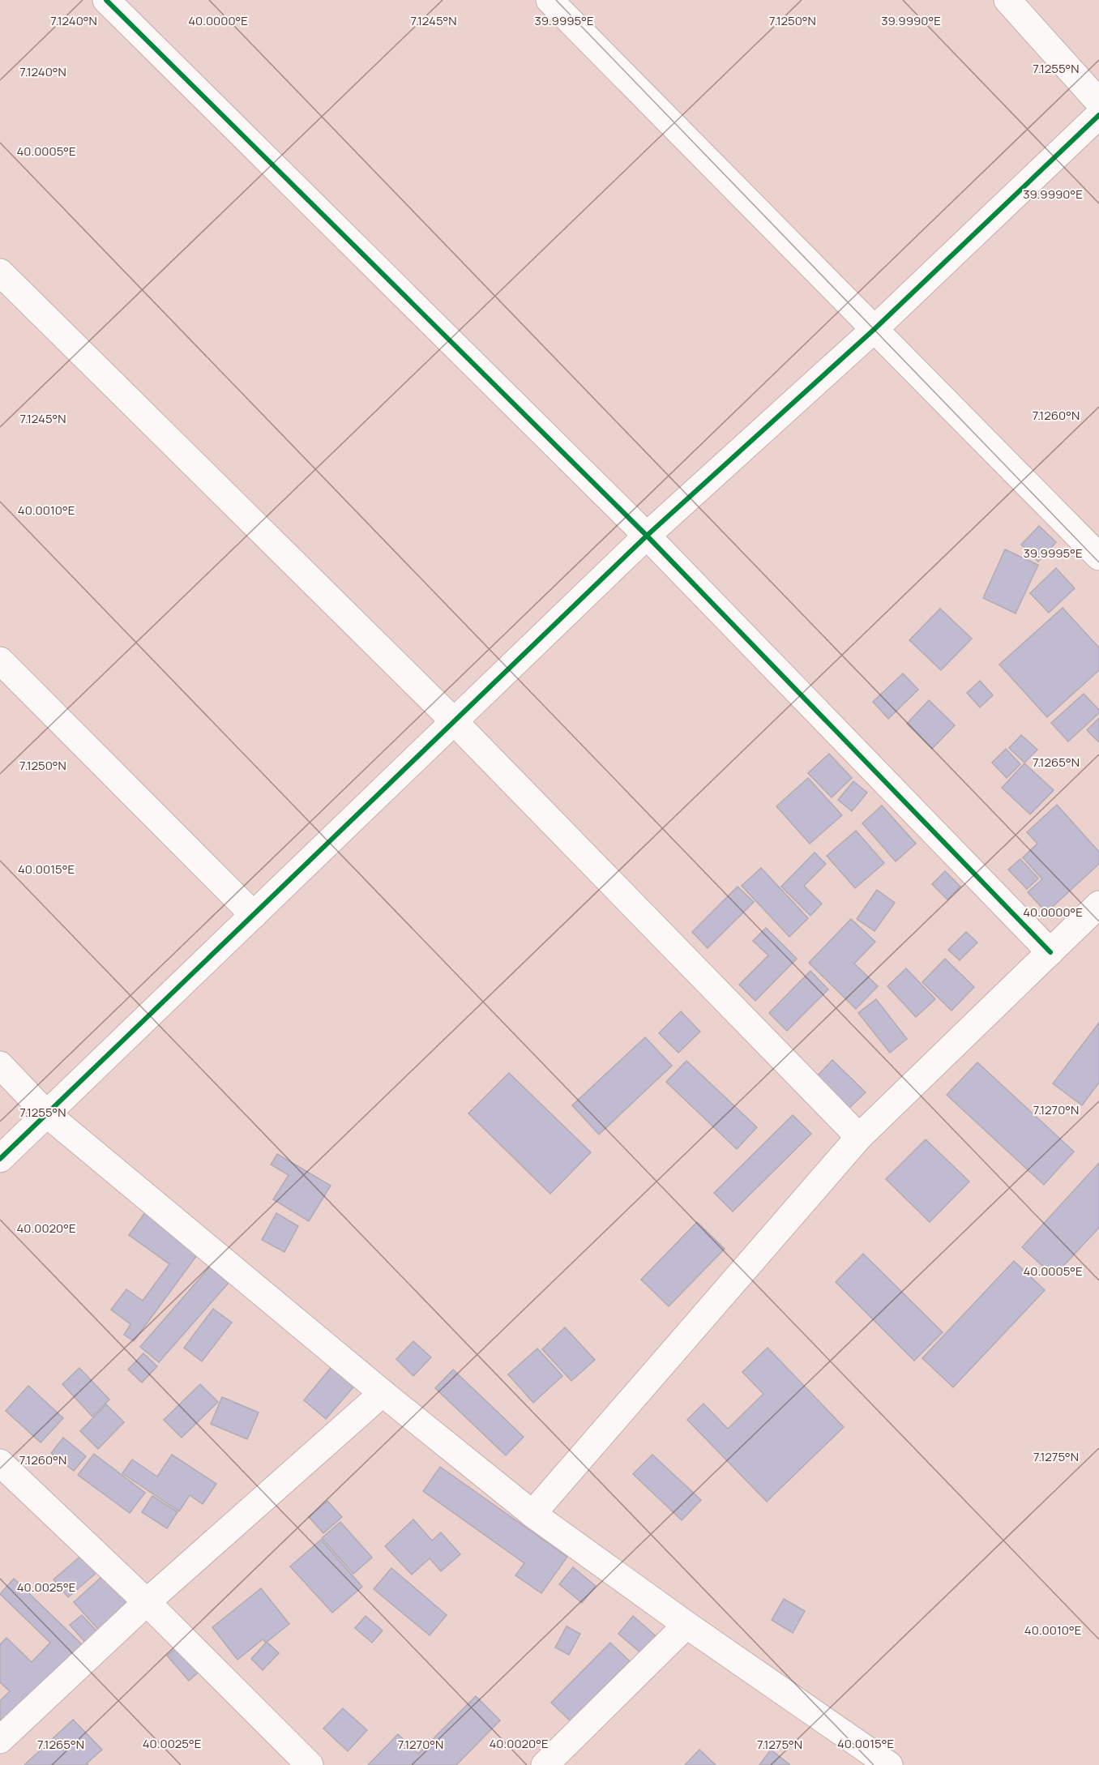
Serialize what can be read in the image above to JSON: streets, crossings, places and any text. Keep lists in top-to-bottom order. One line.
{"coordinates":["7.1240°N","7.1245°N","7.1250°N","40.0000°E","39.9995°E","39.9990°E","7.1255°N","40.0005°E","7.1260°N","40.0010°E","7.1265°N","40.0015°E","7.1270°N","40.0020°E","7.1275°N","40.0025°E"]}
